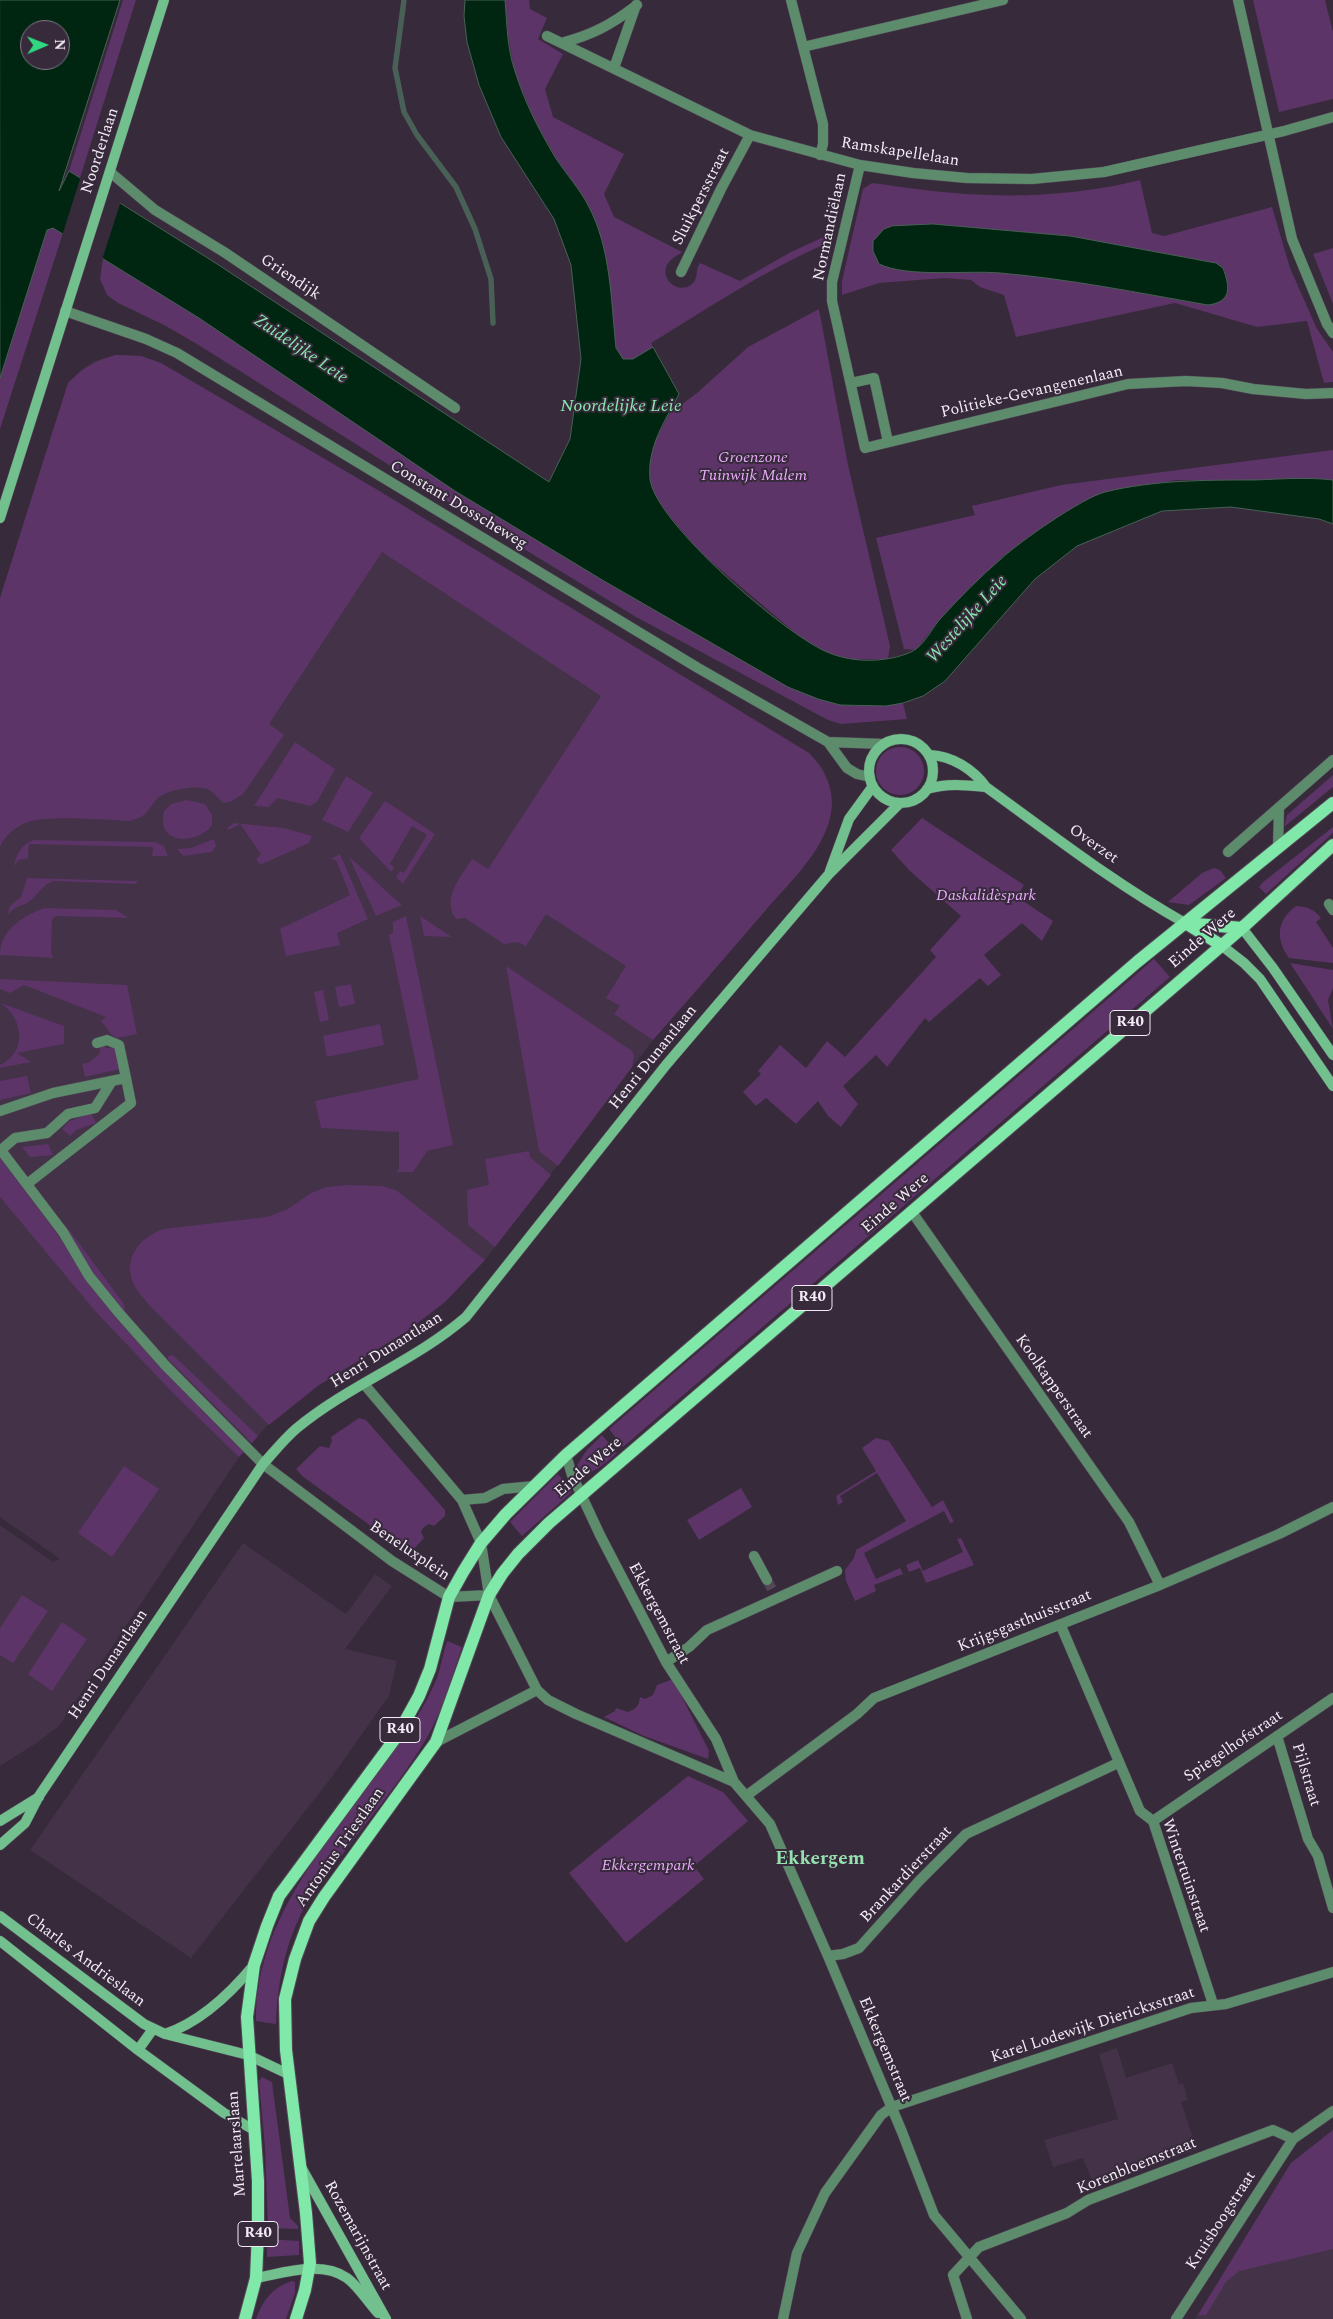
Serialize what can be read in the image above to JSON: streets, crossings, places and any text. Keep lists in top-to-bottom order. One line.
{"streets":{"main road":["Einde Were","R40","Antonius Triestlaan","Martelaarslaan"],"street":["Noorderlaan","Ramskapellelaan","Sluikpersstraat","Normandiëlaan","Griendijk","Politieke-Gevangenenlaan","Constant Dosscheweg","Overzet","Henri Dunantlaan","Koolkapperstraat","Beneluxplein","Ekkergemstraat","Krijgsgasthuisstraat","Spiegelhofstraat","Pijlstraat","Brankardierstraat","Wintertuinstraat","Charles Andrieslaan","Karel Lodewijk Dierickxstraat","Korenbloemstraat","Kruisboogstraat","Rozemarijnstraat"]},"crossings":[["Noorderlaan","Griendijk"],["Noorderlaan","Constant Dosscheweg"],["Ramskapellelaan","Sluikpersstraat"],["Ramskapellelaan","Normandiëlaan"],["Normandiëlaan","Politieke-Gevangenenlaan"],["Constant Dosscheweg","Overzet"],["Constant Dosscheweg","Henri Dunantlaan"],["Overzet","Einde Were"],["Overzet","Henri Dunantlaan"],["Einde Were","Koolkapperstraat"],["Einde Were","Beneluxplein"],["Einde Were","Ekkergemstraat"],["Einde Were","Antonius Triestlaan"],["R40","Antonius Triestlaan"],["R40","Rozemarijnstraat"],["Henri Dunantlaan","Beneluxplein"],["Koolkapperstraat","Krijgsgasthuisstraat"],["Beneluxplein","Ekkergemstraat"],["Beneluxplein","Antonius Triestlaan"],["Ekkergemstraat","Krijgsgasthuisstraat"],["Ekkergemstraat","Antonius Triestlaan"],["Ekkergemstraat","Brankardierstraat"],["Ekkergemstraat","Karel Lodewijk Dierickxstraat"],["Ekkergemstraat","Korenbloemstraat"],["Krijgsgasthuisstraat","Wintertuinstraat"],["Spiegelhofstraat","Pijlstraat"],["Spiegelhofstraat","Wintertuinstraat"],["Antonius Triestlaan","Charles Andrieslaan"],["Antonius Triestlaan","Martelaarslaan"],["Antonius Triestlaan","Rozemarijnstraat"],["Brankardierstraat","Wintertuinstraat"],["Wintertuinstraat","Karel Lodewijk Dierickxstraat"],["Charles Andrieslaan","Martelaarslaan"],["Martelaarslaan","Rozemarijnstraat"],["Korenbloemstraat","Kruisboogstraat"]],"districts":["Ekkergem"],"water":["Zuidelijke Leie","Noordelijke Leie","Westelijke Leie"],"parks":["Groenzone Tuinwijk Malem","Daskalidèspark","Ekkergempark"],"north":"right"}
